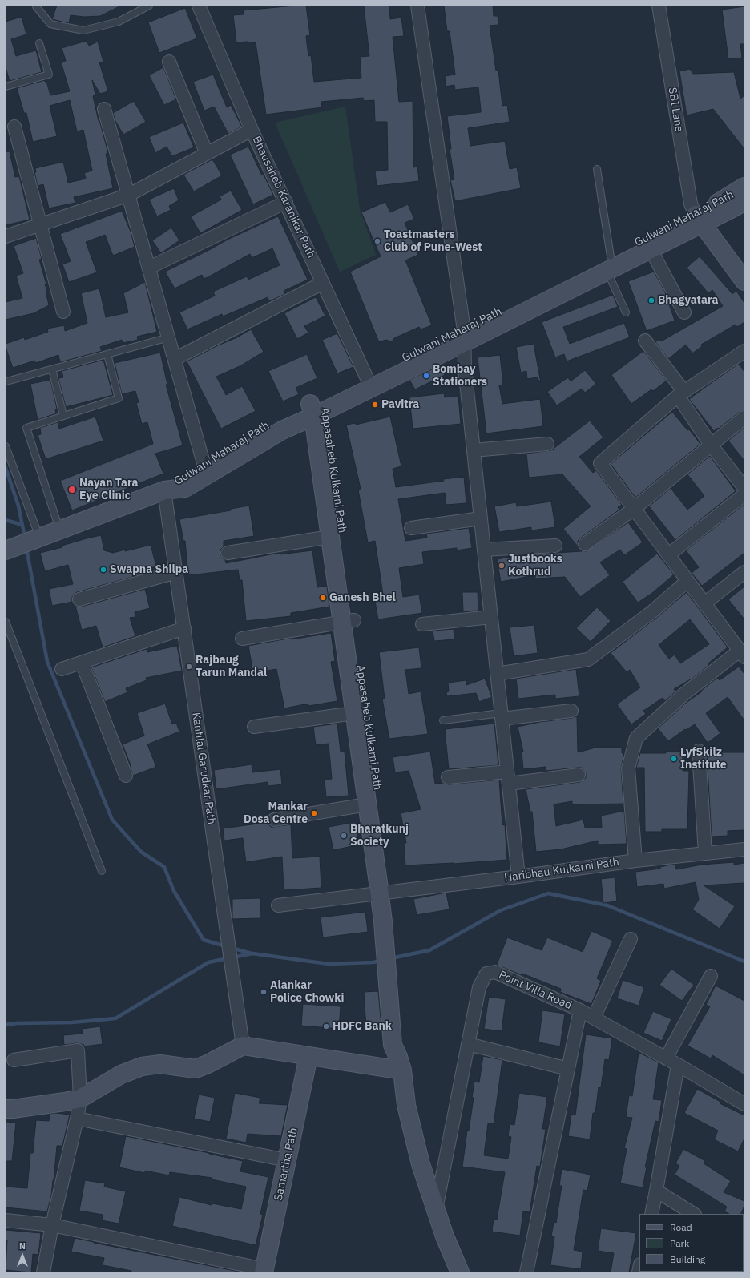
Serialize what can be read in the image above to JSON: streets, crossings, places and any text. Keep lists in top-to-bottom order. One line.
{"streets":{"street":["SBI Lane","Bhausaheb Karanjkar Path","Gulwani Maharaj Path","Appasaheb Kulkarni Path","Kantilal Garudkar Path","Haribhau Kulkarni Path","Point Villa Road","Samartha Path"]},"crossings":[["SBI Lane","Gulwani Maharaj Path"],["Bhausaheb Karanjkar Path","Gulwani Maharaj Path"],["Gulwani Maharaj Path","Appasaheb Kulkarni Path"],["Gulwani Maharaj Path","Kantilal Garudkar Path"],["Appasaheb Kulkarni Path","Haribhau Kulkarni Path"]],"places":["Toastmasters Club of Pune-West","Bhagyatara","Bombay Stationers","Pavitra","Nayan Tara Eye Clinic","Justbooks Kothrud","Swapna Shilpa","Ganesh Bhel","Rajbaug Tarun Mandal","LyfSkilz Institute","Mankar Dosa Centre","Bharatkunj Society","Alankar Police Chowki","HDFC Bank"],"legend":["Road","Park","Building"],"north":"top"}
